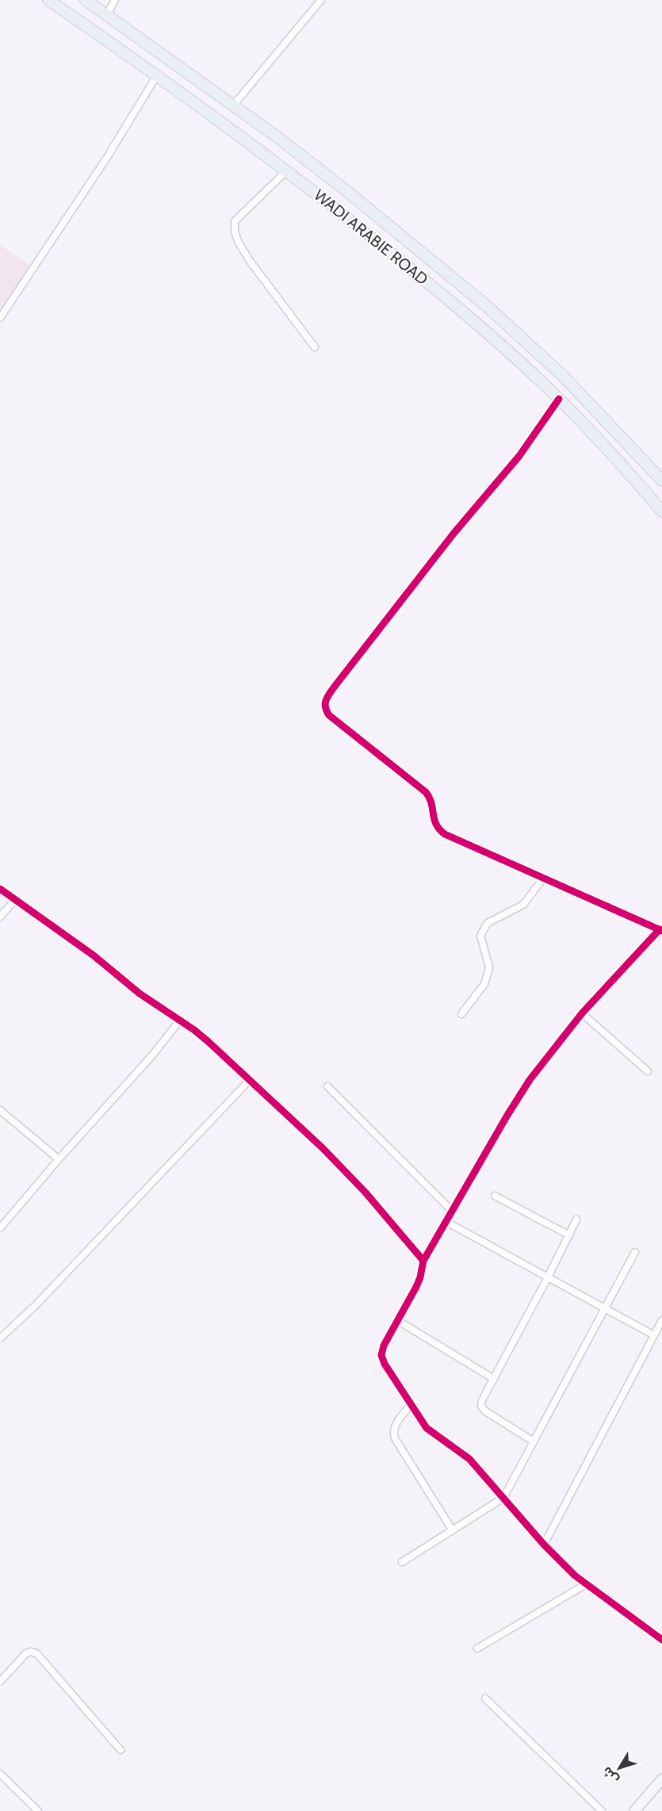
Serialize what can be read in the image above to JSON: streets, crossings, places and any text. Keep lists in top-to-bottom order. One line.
{"streets":{"highway":["WADI ARABIE ROAD"]},"north":"bottom left"}
